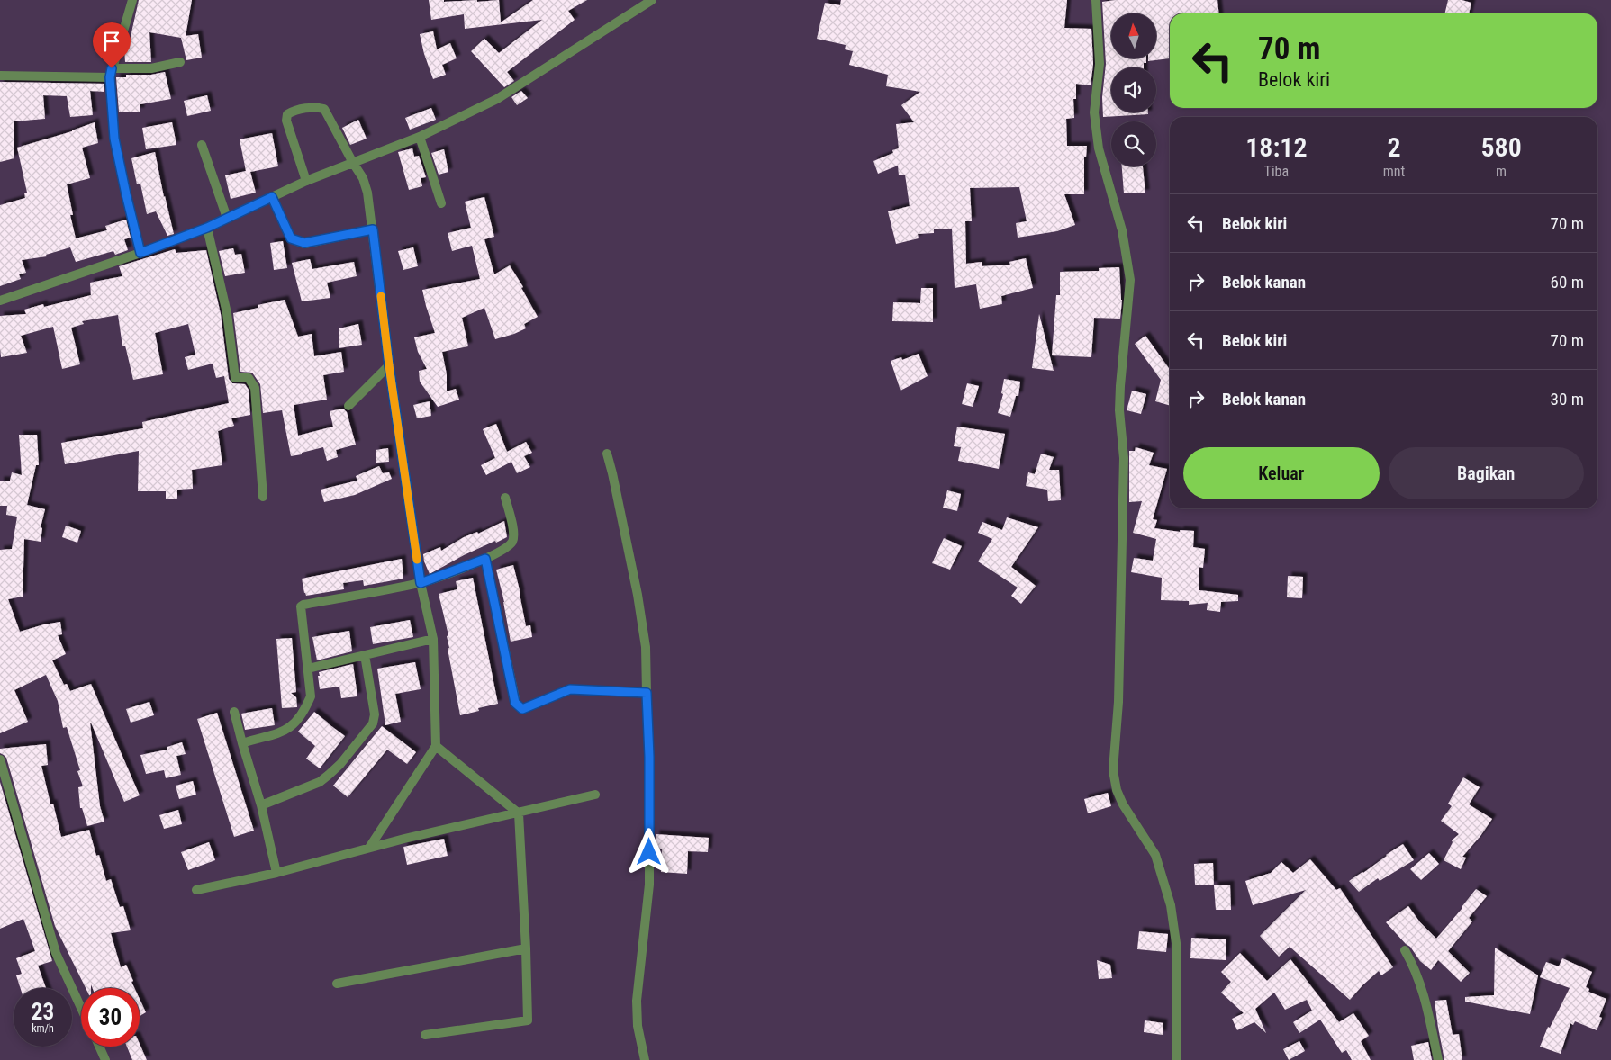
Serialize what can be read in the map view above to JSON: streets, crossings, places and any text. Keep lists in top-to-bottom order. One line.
{"north":"top","page":{"turn":["70 m","Belok kiri"],"eta":["18:12","Tiba","2","mnt","580","m"],"list":[{"name":"Belok kiri","value":"70 m"},{"name":"Belok kanan","value":"60 m"},{"name":"Belok kiri","value":"70 m"},{"name":"Belok kanan","value":"30 m"}],"buttons":["Keluar","Bagikan"],"speed":"23 km/h","limit":"30"}}
